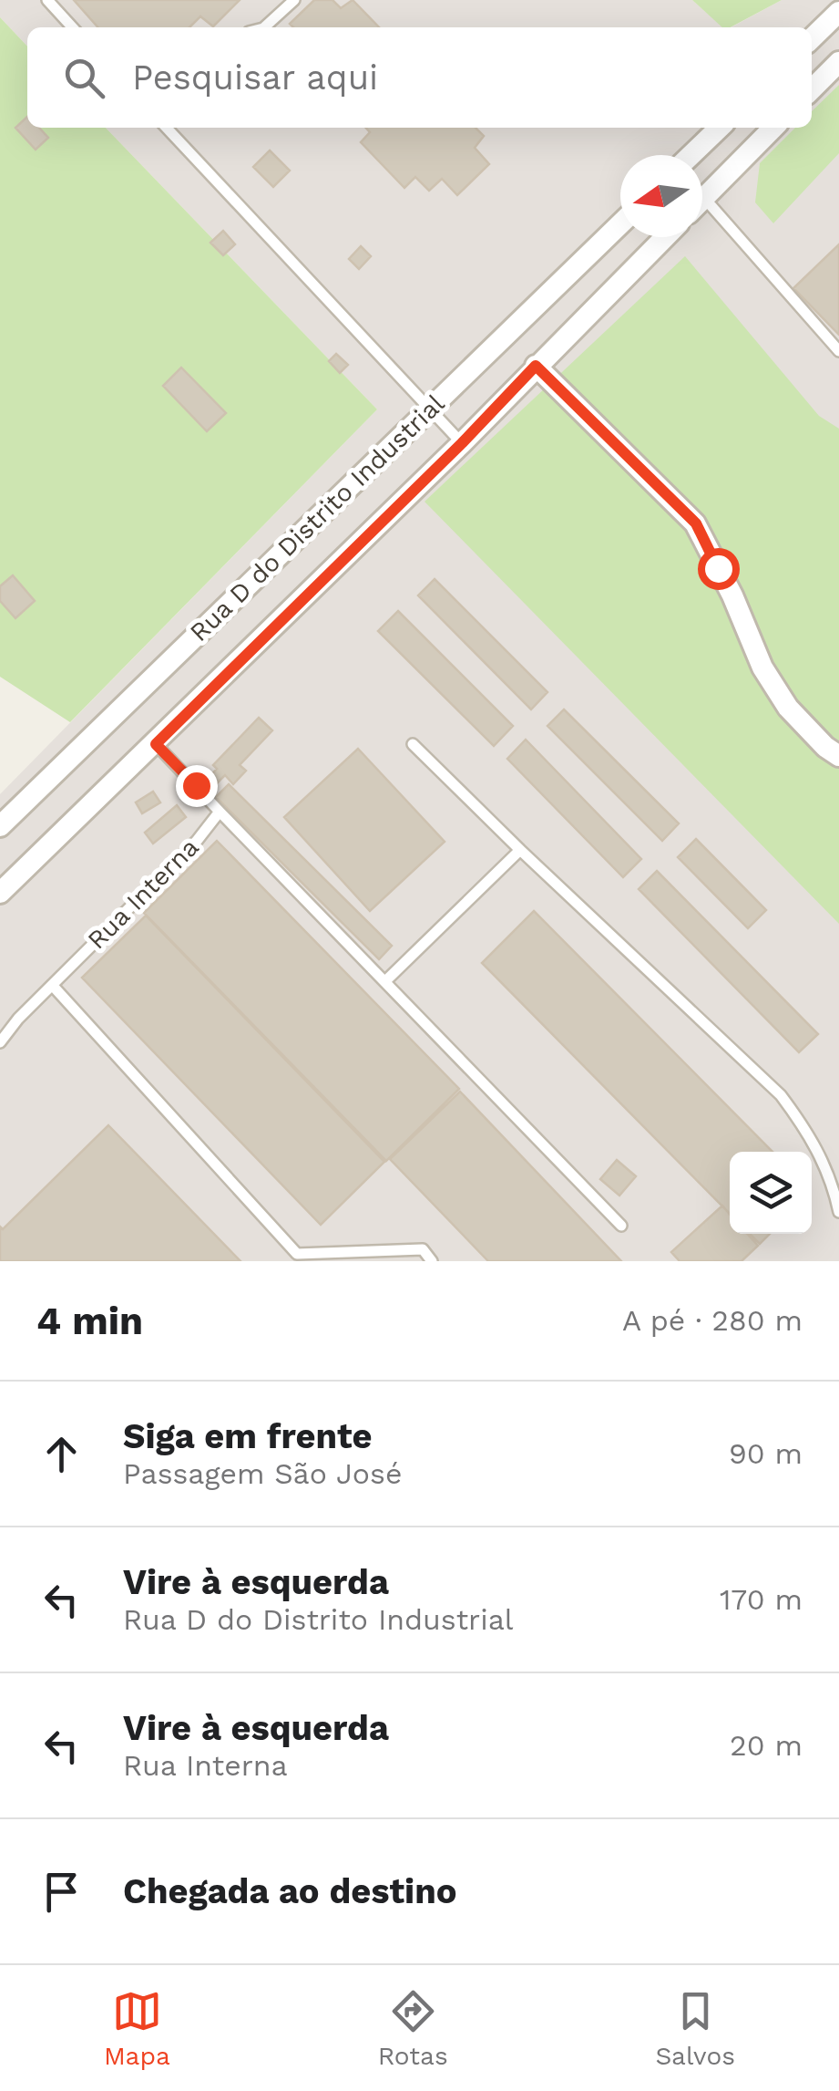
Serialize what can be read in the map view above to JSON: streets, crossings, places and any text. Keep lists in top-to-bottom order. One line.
{"streets":{"street":["Rua D do Distrito Industrial"],"lane":["Rua Interna"]},"north":"left","page":{"search":"Pesquisar aqui","heading":["4 min","A pé · 280 m"],"list":[["Siga em frente","Passagem São José","90 m"],["Vire à esquerda","Rua D do Distrito Industrial","170 m"],["Vire à esquerda","Rua Interna","20 m"],"Chegada ao destino"],"nav":["Mapa","Rotas","Salvos"]}}
